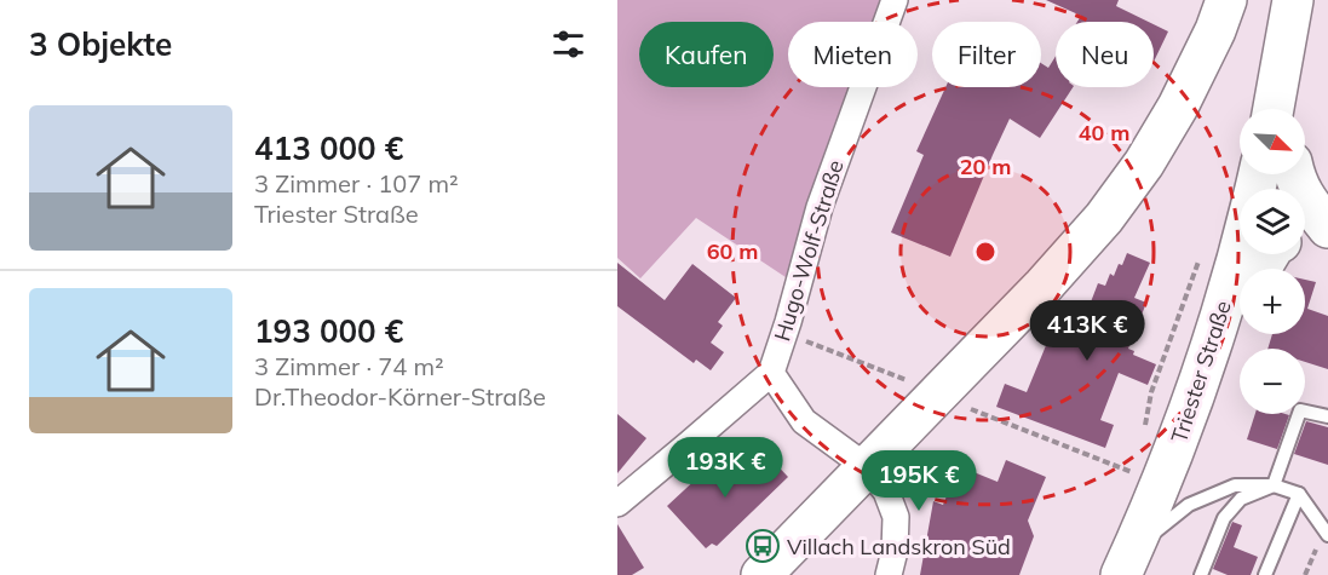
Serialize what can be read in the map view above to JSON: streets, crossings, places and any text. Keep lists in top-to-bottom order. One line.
{"streets":{"main road":["Triester Straße"],"street":["Hugo-Wolf-Straße"]},"places":{"bus stop":["Villach Landskron Süd"]},"north":"bottom right","page":{"heading":"3 Objekte","chip":["Kaufen","Mieten","Filter","Neu"],"list":[{"name":"413 000 €","note":"3 Zimmer · 107 m² · Triester Straße"},{"name":"193 000 €","note":"3 Zimmer · 74 m² · Dr.Theodor-Körner-Straße"}],"map_buttons":["+","−"],"price":["413K €","193K €","195K €"]},"rings":["40 m","20 m","60 m"]}
